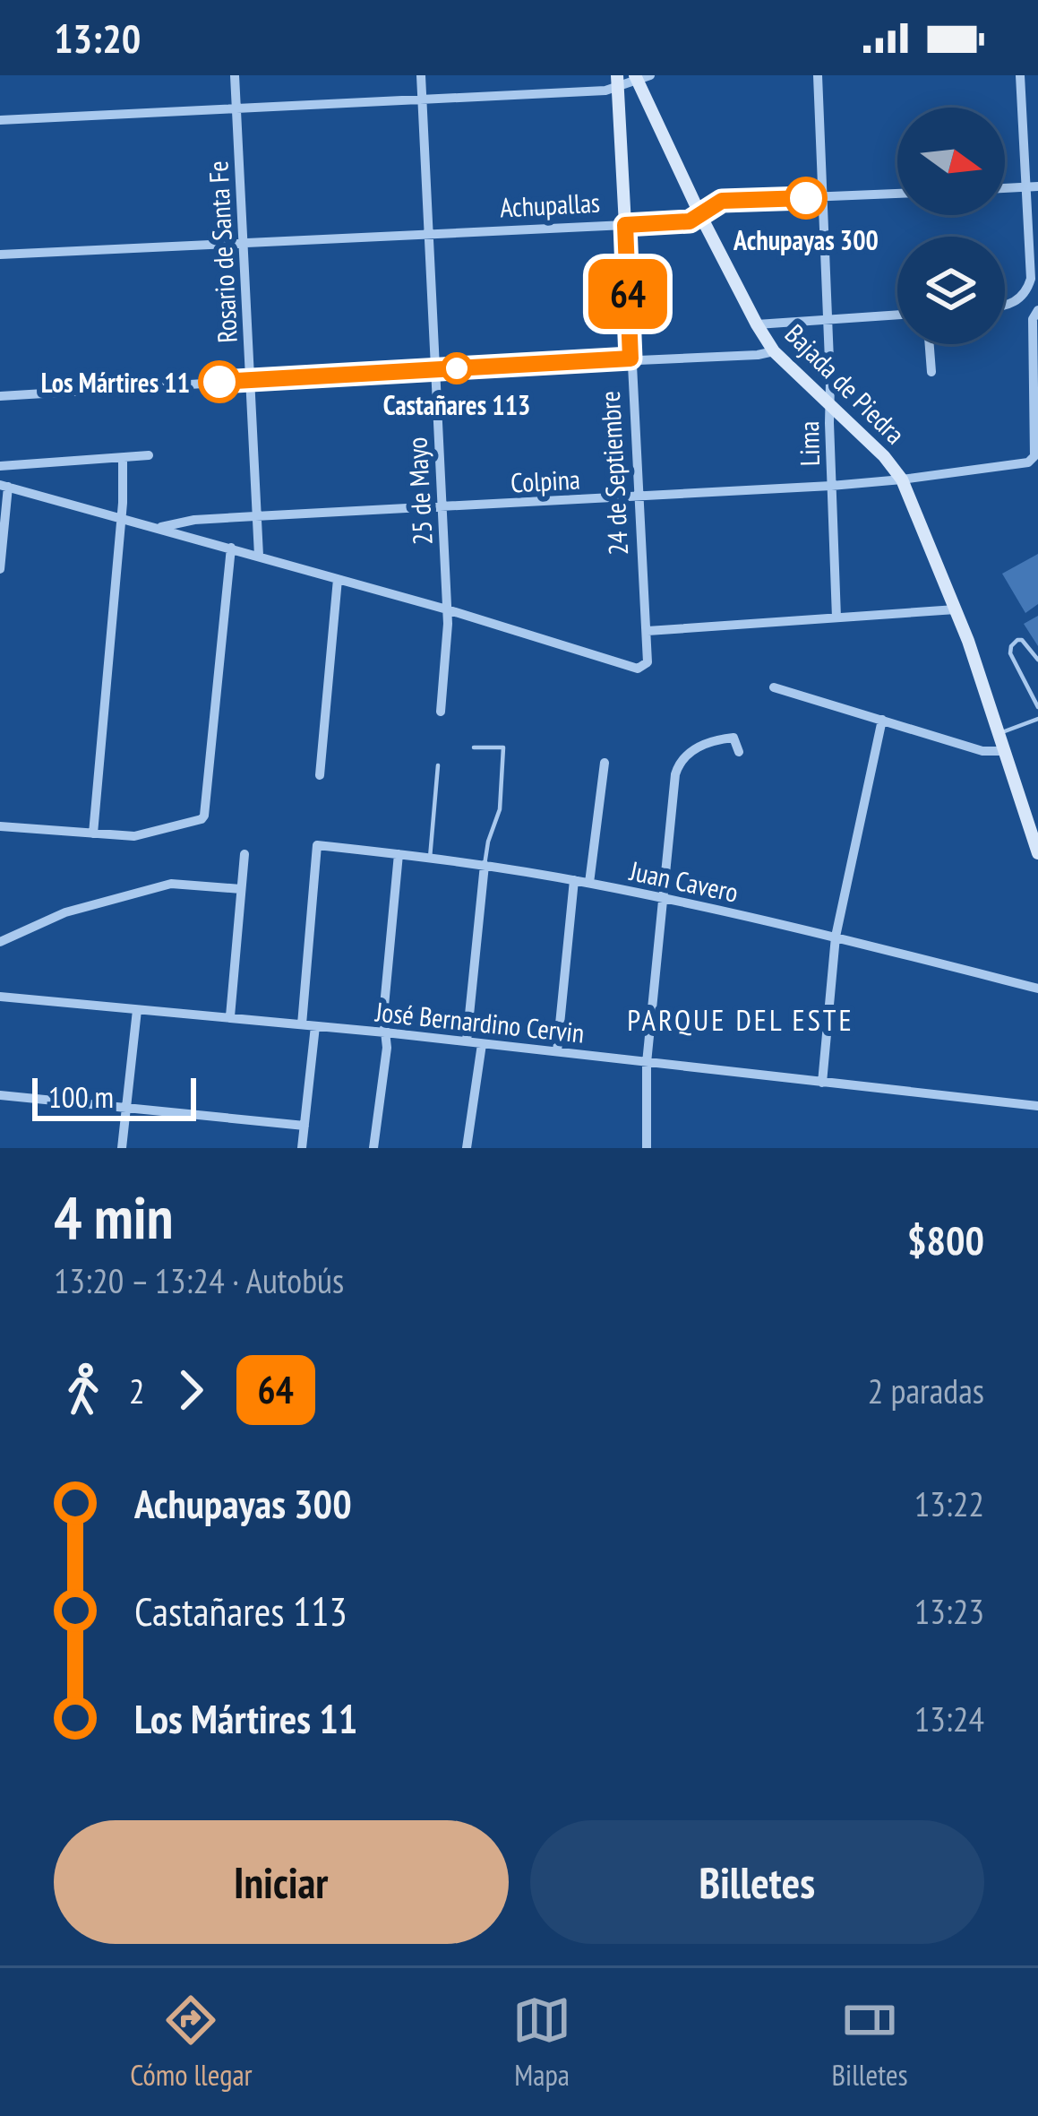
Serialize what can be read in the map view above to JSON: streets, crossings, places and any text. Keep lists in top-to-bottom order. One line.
{"streets":{"main road":["Achupallas","Bajada de Piedra","24 de Septiembre"],"street":["Rosario de Santa Fe","Lima","Colpina","25 de Mayo","Juan Cavero","José Bernardino Cervin"]},"crossings":[["Achupallas","Rosario de Santa Fe"],["Achupallas","Bajada de Piedra"],["Achupallas","Lima"],["Achupallas","24 de Septiembre"],["Achupallas","25 de Mayo"],["Rosario de Santa Fe","Colpina"],["Bajada de Piedra","Lima"],["Bajada de Piedra","Colpina"],["Lima","Colpina"],["24 de Septiembre","Colpina"],["24 de Septiembre","25 de Mayo"],["Colpina","25 de Mayo"],["Juan Cavero","José Bernardino Cervin"]],"districts":["PARQUE DEL ESTE"],"places":["Achupayas 300","Castañares 113","Los Mártires 11"],"lines":["bus line 64"],"scale_bar":"100 m","north":"right","page":{"status":"13:20","on_map":"64","scale":"100 m","heading":["4 min","13:20 – 13:24 · Autobús","$800"],"legs":["2","64","2 paradas"],"list":[{"name":"Achupayas 300","value":"13:22"},{"name":"Castañares 113","value":"13:23"},{"name":"Los Mártires 11","value":"13:24"}],"buttons":["Iniciar","Billetes"],"tabs":["Cómo llegar","Mapa","Billetes"]}}
